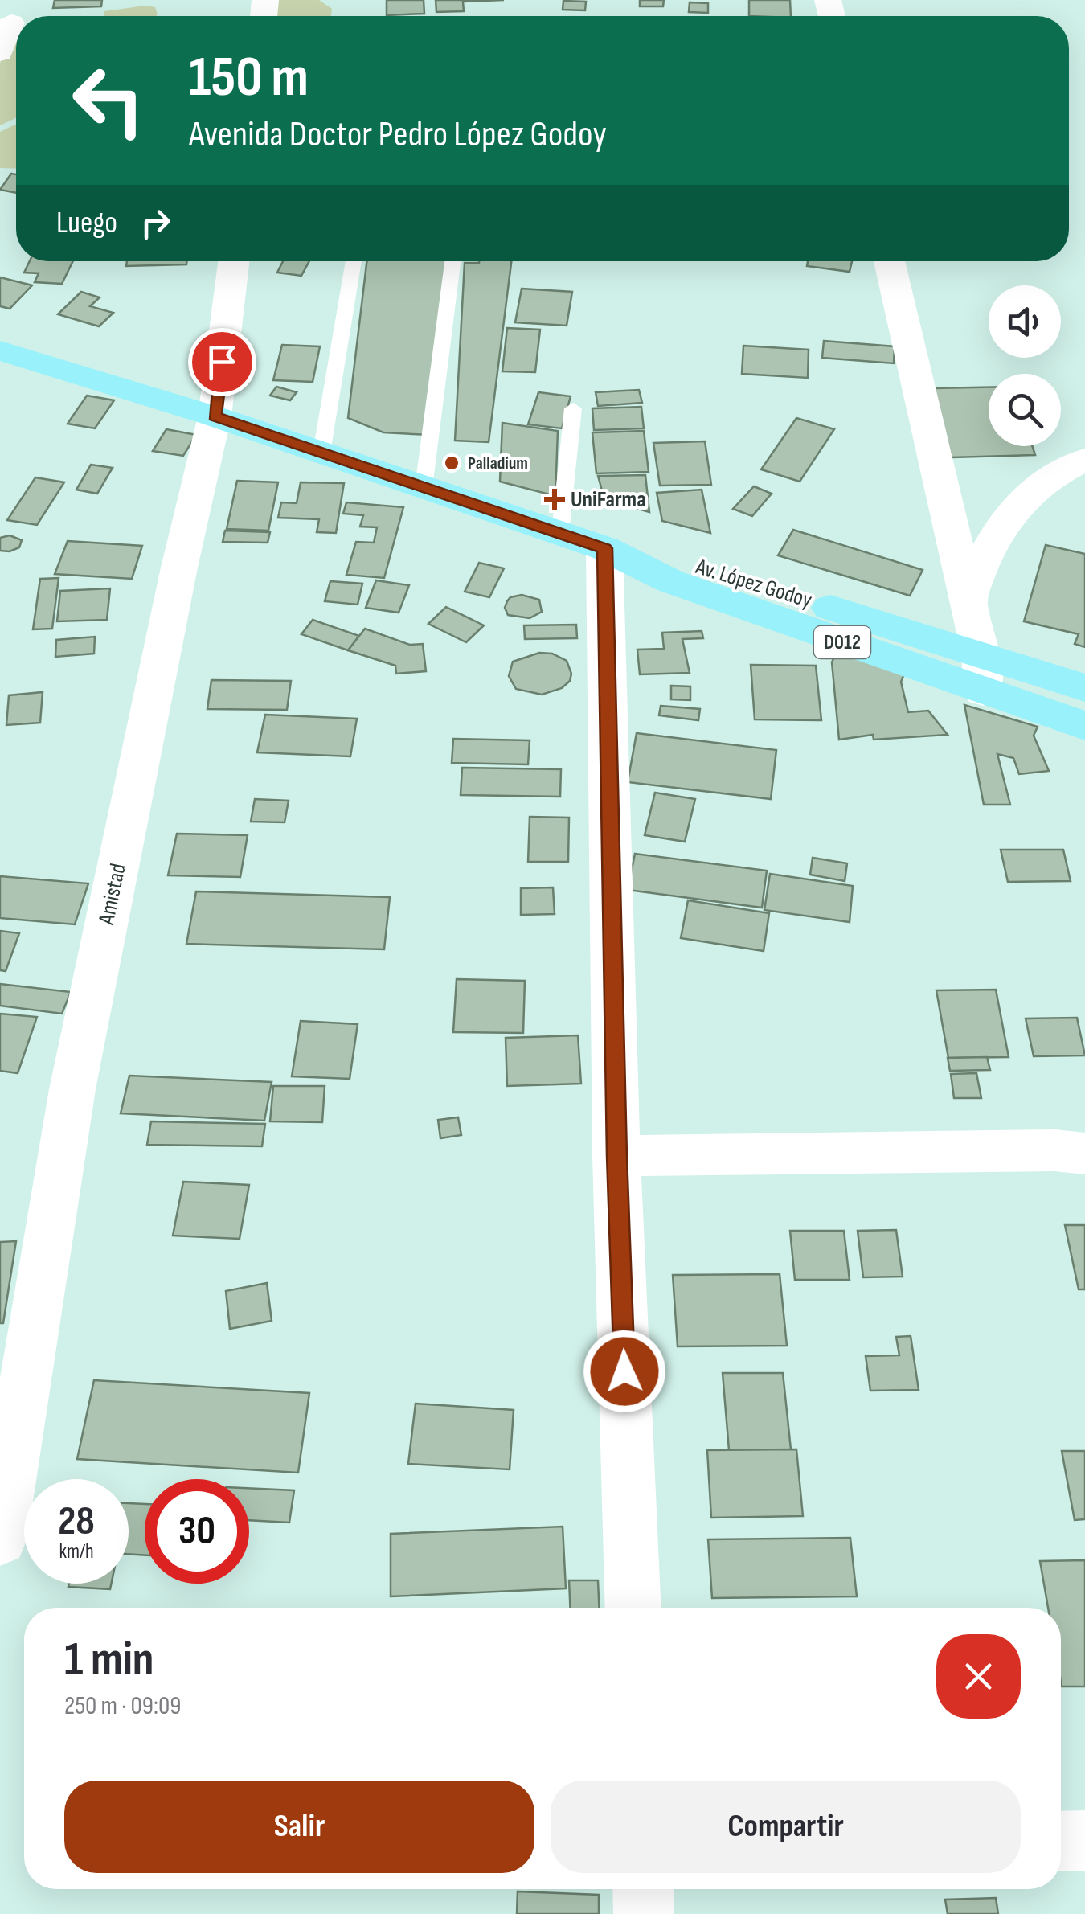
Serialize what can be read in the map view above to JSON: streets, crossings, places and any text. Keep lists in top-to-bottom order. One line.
{"streets":{"main road":["Av. López Godoy","D012"],"street":["Amistad"]},"crossings":[["Av. López Godoy","D012"],["D012","Amistad"]],"places":{"other":["Palladium"],"health":["UniFarma"]},"page":{"turn":["150 m","Avenida Doctor Pedro López Godoy"],"then":"Luego","speed":"28 km/h","limit":"30","heading":["1 min","250 m · 09:09"],"buttons":["Salir","Compartir"]}}
